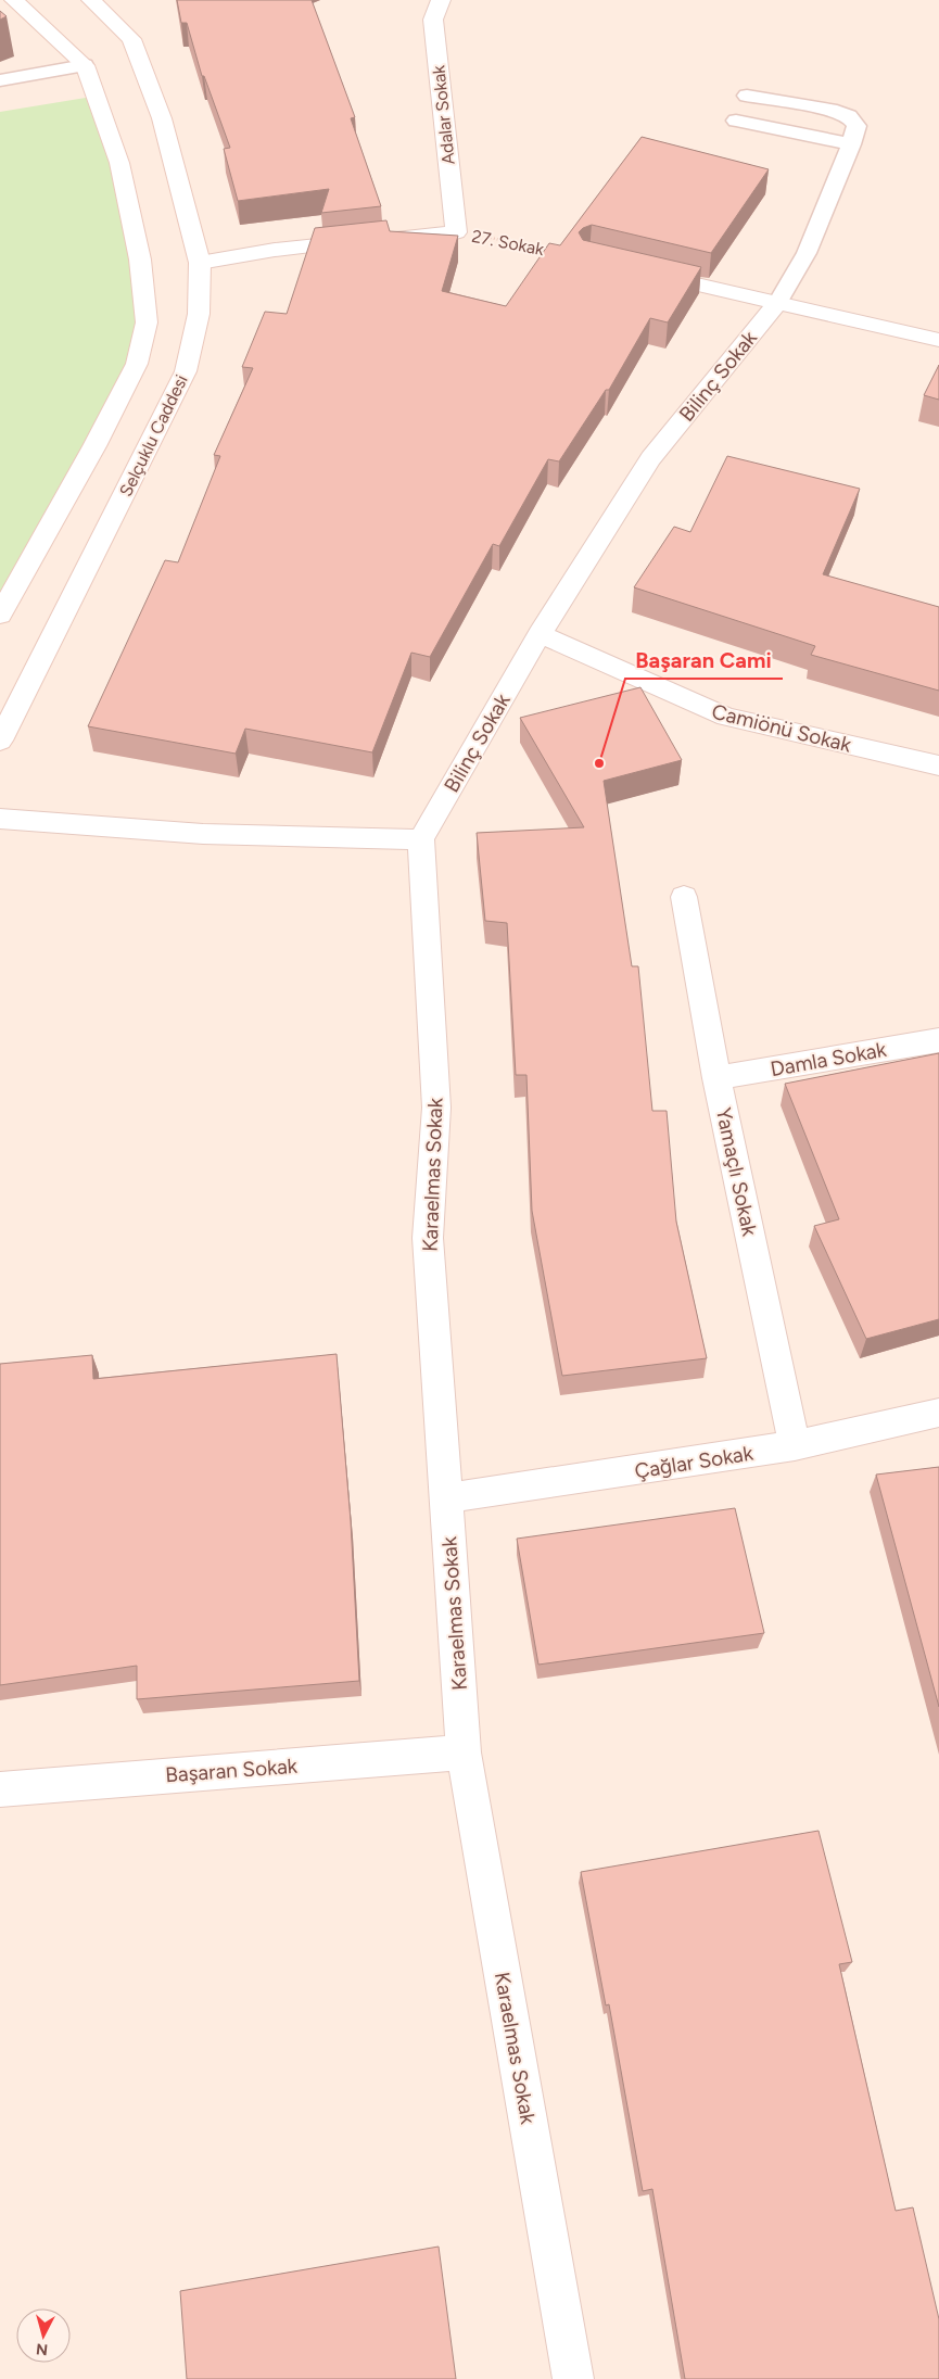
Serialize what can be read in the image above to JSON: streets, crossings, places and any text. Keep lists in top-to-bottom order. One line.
{"streets":{"street":["Adalar Sokak","27. Sokak","Bilinç Sokak","Selçuklu Caddesi","Camiönü Sokak","Damla Sokak","Yamaçlı Sokak","Karaelmas Sokak","Çağlar Sokak","Başaran Sokak"]},"crossings":[["Adalar Sokak","27. Sokak"],["27. Sokak","Selçuklu Caddesi"],["Bilinç Sokak","Camiönü Sokak"],["Bilinç Sokak","Karaelmas Sokak"],["Damla Sokak","Yamaçlı Sokak"],["Yamaçlı Sokak","Çağlar Sokak"],["Karaelmas Sokak","Çağlar Sokak"],["Karaelmas Sokak","Başaran Sokak"]],"places":["Başaran Cami"],"north":"bottom"}
